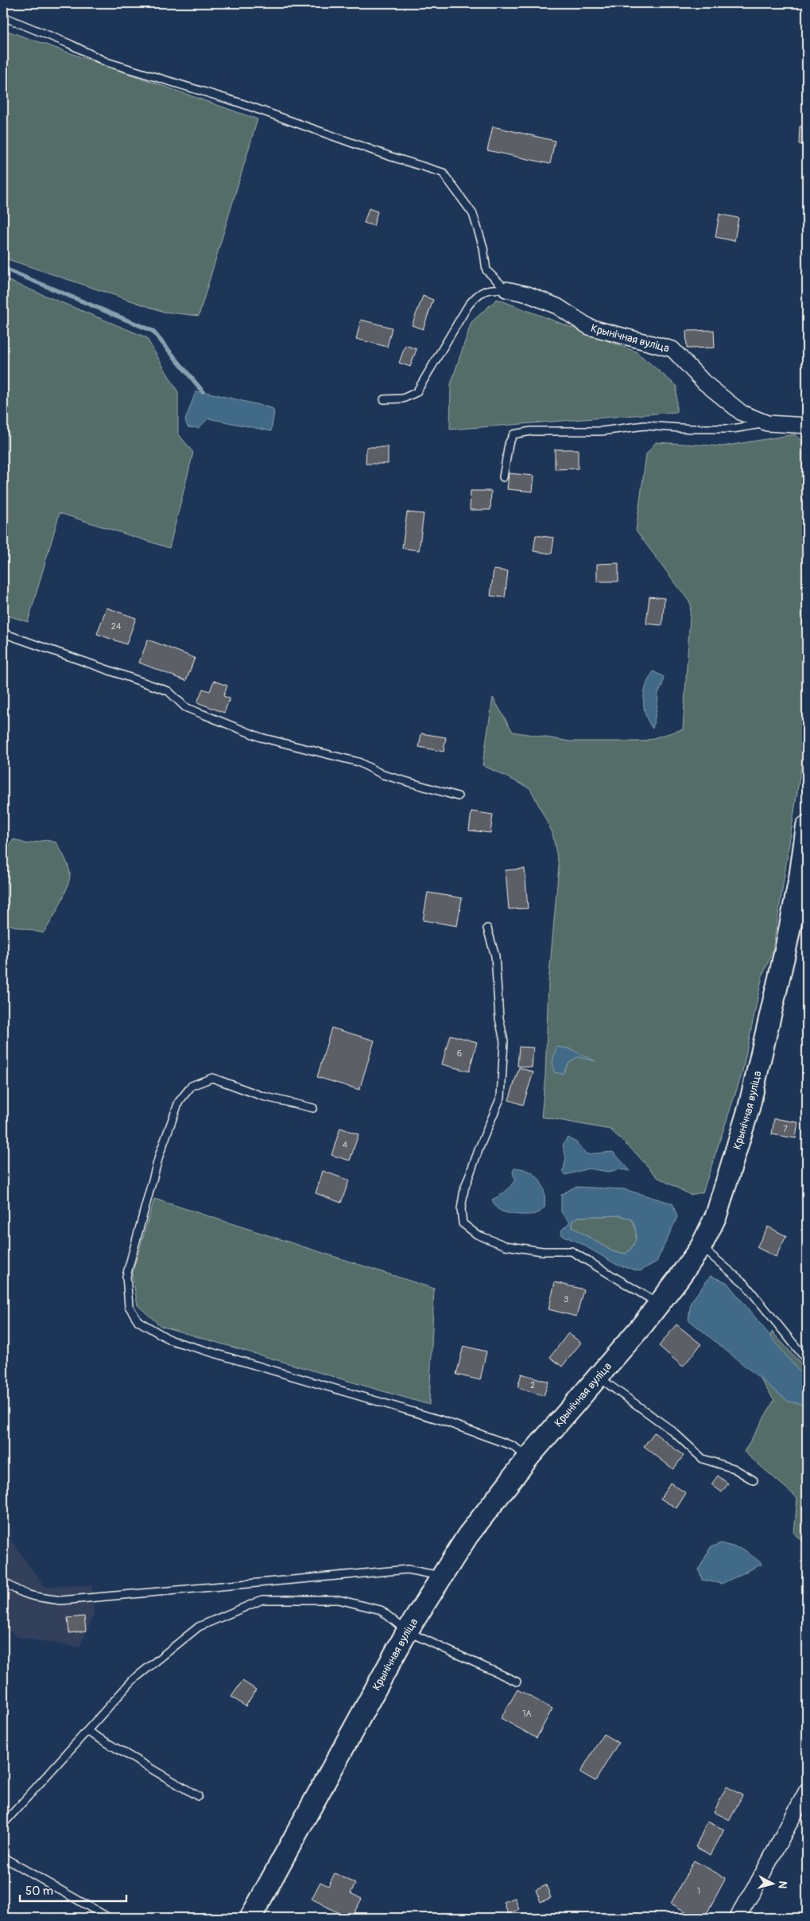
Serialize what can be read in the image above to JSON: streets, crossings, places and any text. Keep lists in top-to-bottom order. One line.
{"streets":{"street":["Крынічная вуліца"]},"house_numbers":["24","6","7","4","3","2","1А","1"],"scale_bar":"50 m","north":"right"}
